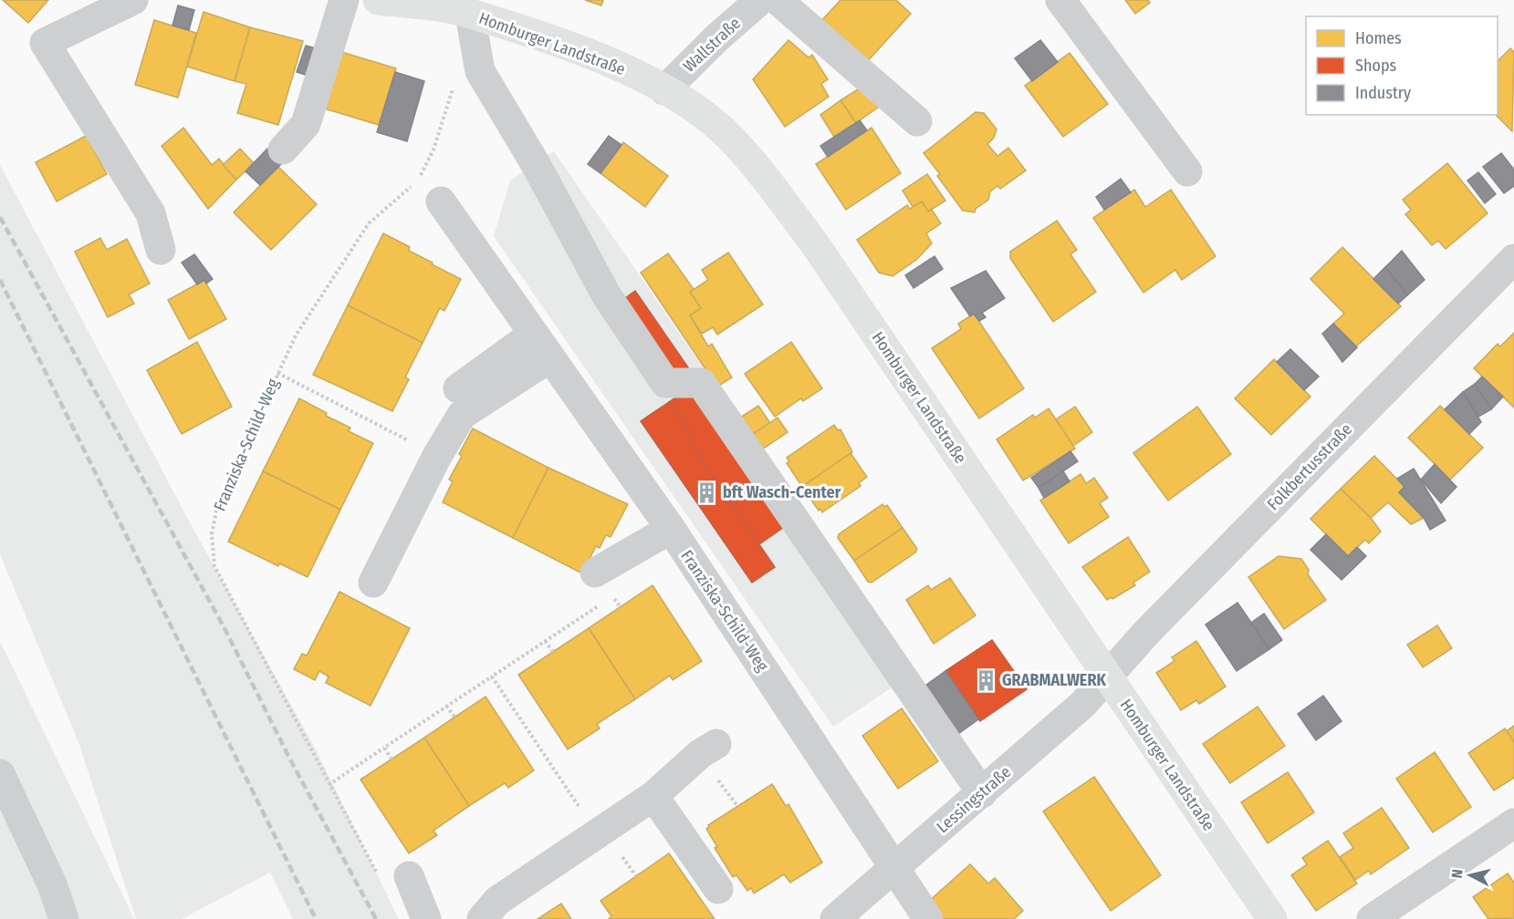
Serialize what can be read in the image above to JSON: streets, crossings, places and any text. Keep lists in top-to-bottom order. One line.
{"streets":{"main road":["Homburger Landstraße"],"street":["Wallstraße","Franziska-Schild-Weg","Folkbertusstraße","Lessingstraße"]},"crossings":[["Homburger Landstraße","Wallstraße"],["Homburger Landstraße","Folkbertusstraße"],["Homburger Landstraße","Lessingstraße"],["Franziska-Schild-Weg","Lessingstraße"],["Folkbertusstraße","Lessingstraße"]],"places":{"building":["bft Wasch-Center","GRABMALWERK"]},"legend":["Homes","Shops","Industry"],"north":"left"}
